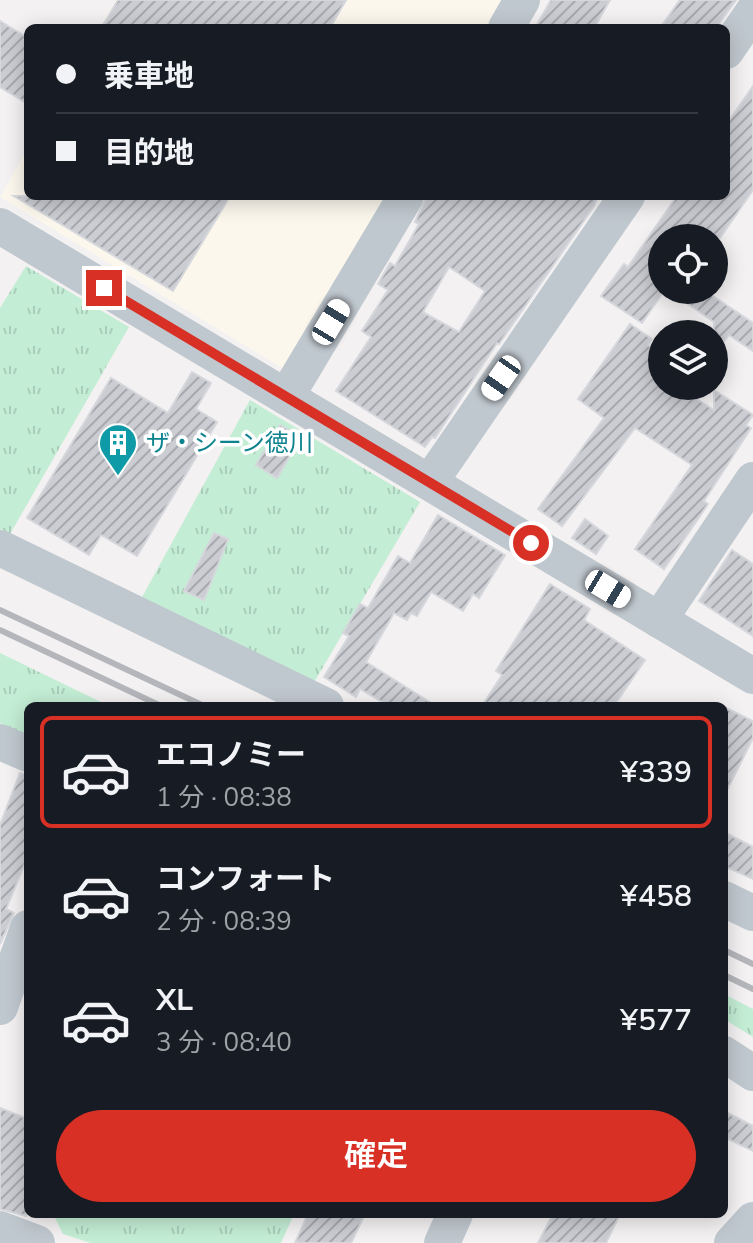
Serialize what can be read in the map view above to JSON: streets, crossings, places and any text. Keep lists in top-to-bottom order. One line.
{"places":{"building":["ザ・シーン徳川"]},"page":{"banner":["乗車地","目的地"],"list":[{"name":"エコノミー","note":"1 分 · 08:38","value":"¥339"},{"name":"コンフォート","note":"2 分 · 08:39","value":"¥458"},{"name":"XL","note":"3 分 · 08:40","value":"¥577"}],"buttons":"確定"}}
